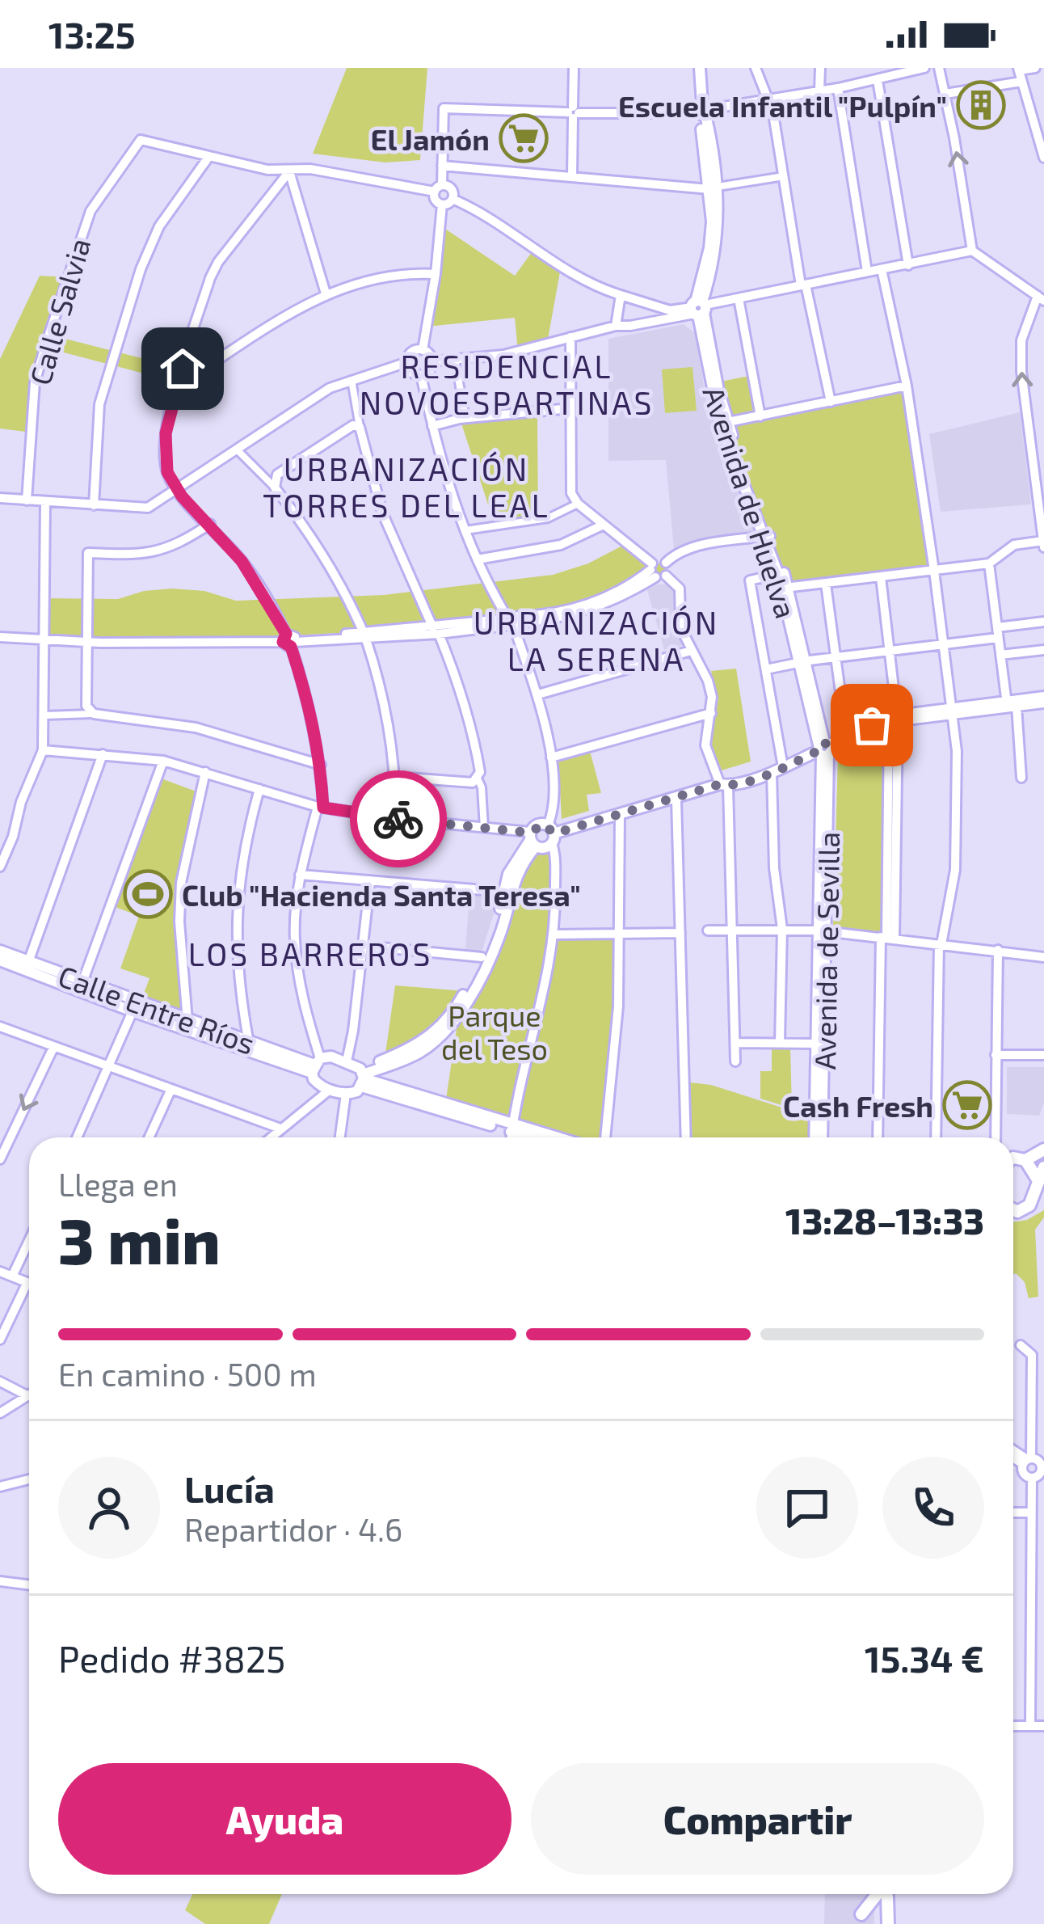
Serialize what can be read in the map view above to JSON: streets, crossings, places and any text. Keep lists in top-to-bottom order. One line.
{"streets":{"street":["Calle Salvia","Avenida de Huelva","Avenida de Sevilla","Calle Entre Ríos"]},"crossings":[["Avenida de Huelva","Avenida de Sevilla"]],"districts":["RESIDENCIAL NOVOESPARTINAS","URBANIZACIÓN TORRES DEL LEAL","URBANIZACIÓN LA SERENA","LOS BARREROS"],"parks":["Parque del Teso"],"places":{"building":["Escuela Infantil \"Pulpín\""],"supermarket":["El Jamón","Cash Fresh"],"sports":["Club \"Hacienda Santa Teresa\""]},"page":{"status":"13:25","heading":["3 min","Llega en","13:28–13:33"],"panel":["Lucía","Repartidor · 4.6","Pedido #3825","15.34 €"],"bar":"En camino · 500 m","buttons":["Ayuda","Compartir"]}}
